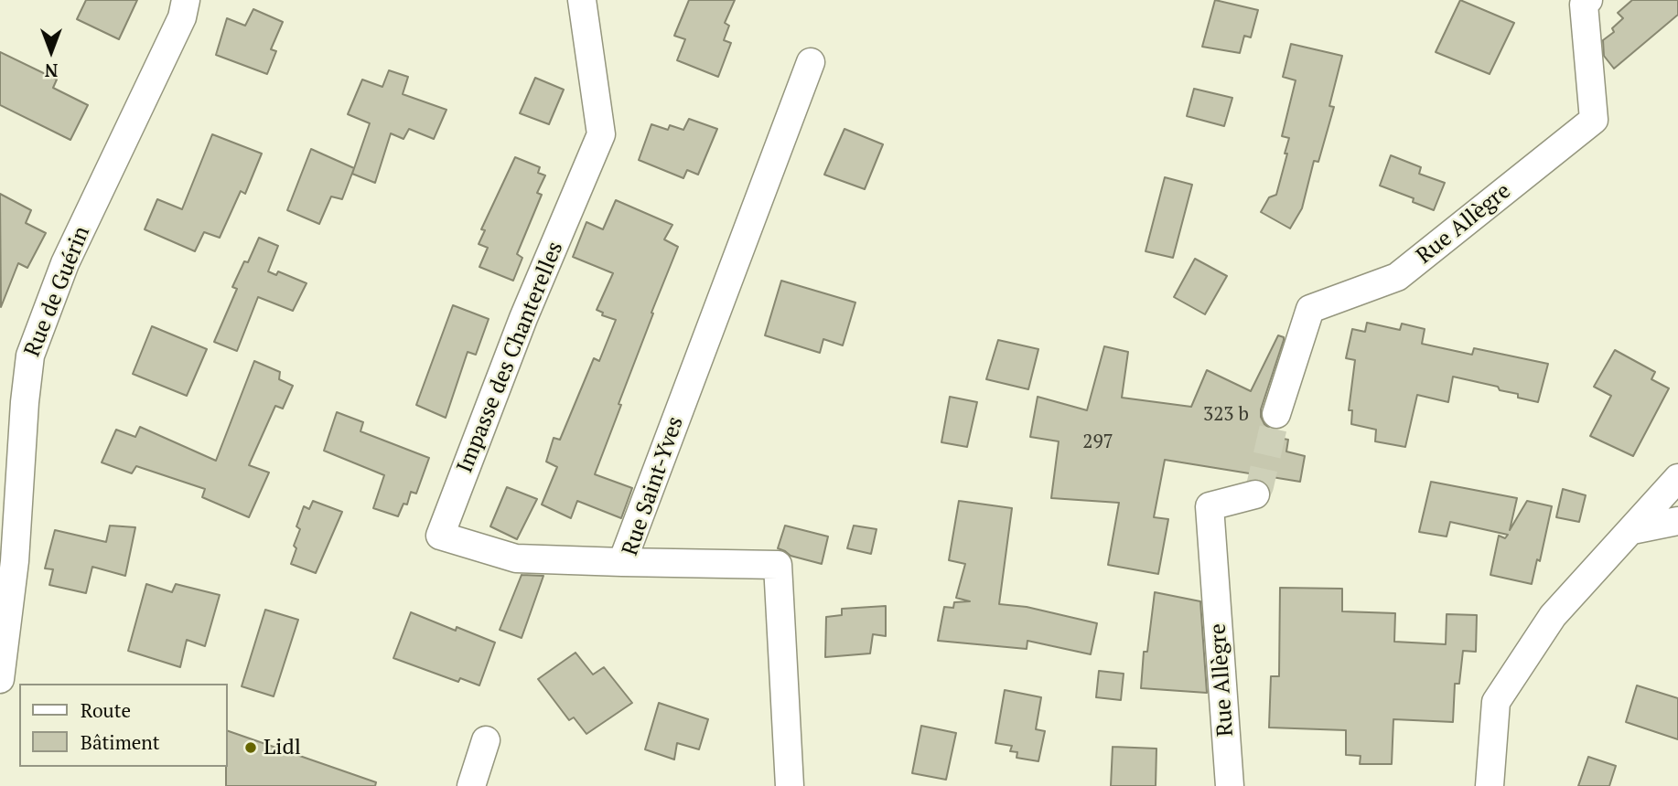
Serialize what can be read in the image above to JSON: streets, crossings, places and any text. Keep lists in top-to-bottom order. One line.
{"streets":{"street":["Rue Allègre","Rue de Guérin","Impasse des Chanterelles","Rue Saint-Yves"]},"crossings":[["Impasse des Chanterelles","Rue Saint-Yves"]],"places":["Lidl"],"house_numbers":["323 b","297"],"legend":["Route","Bâtiment"],"north":"bottom"}
